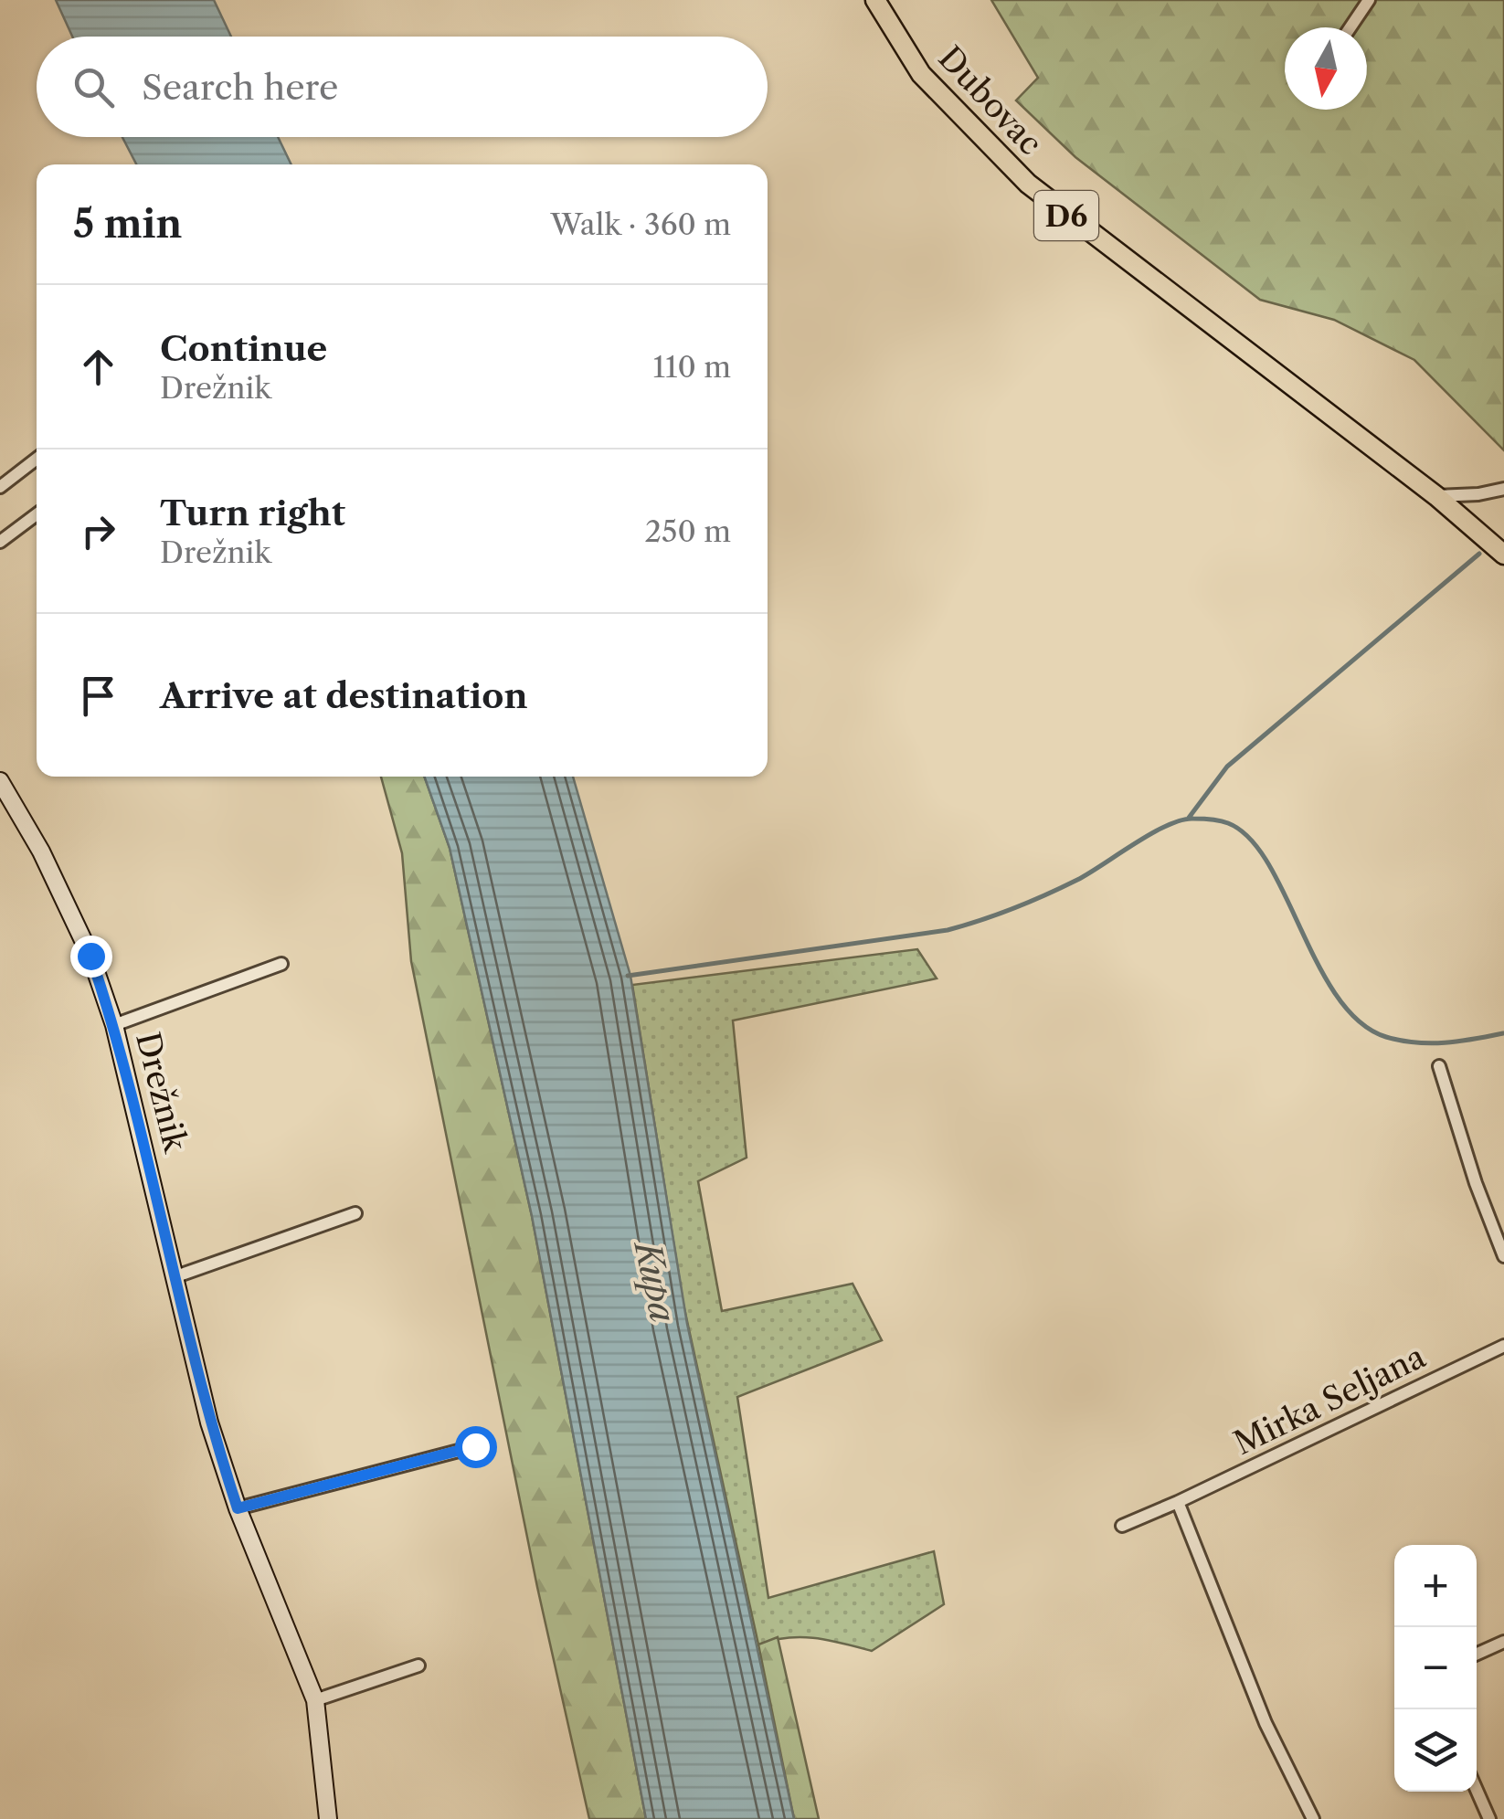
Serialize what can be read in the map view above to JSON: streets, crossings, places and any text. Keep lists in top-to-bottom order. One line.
{"streets":{"main road":["Dubovac","D6"],"street":["Drežnik","Mirka Seljana"]},"crossings":[["Dubovac","D6"]],"water":["Kupa"],"north":"bottom","page":{"search":"Search here","heading":["5 min","Walk · 360 m"],"list":[["Continue","Drežnik","110 m"],["Turn right","Drežnik","250 m"],"Arrive at destination"],"map_buttons":["+","−"]}}
